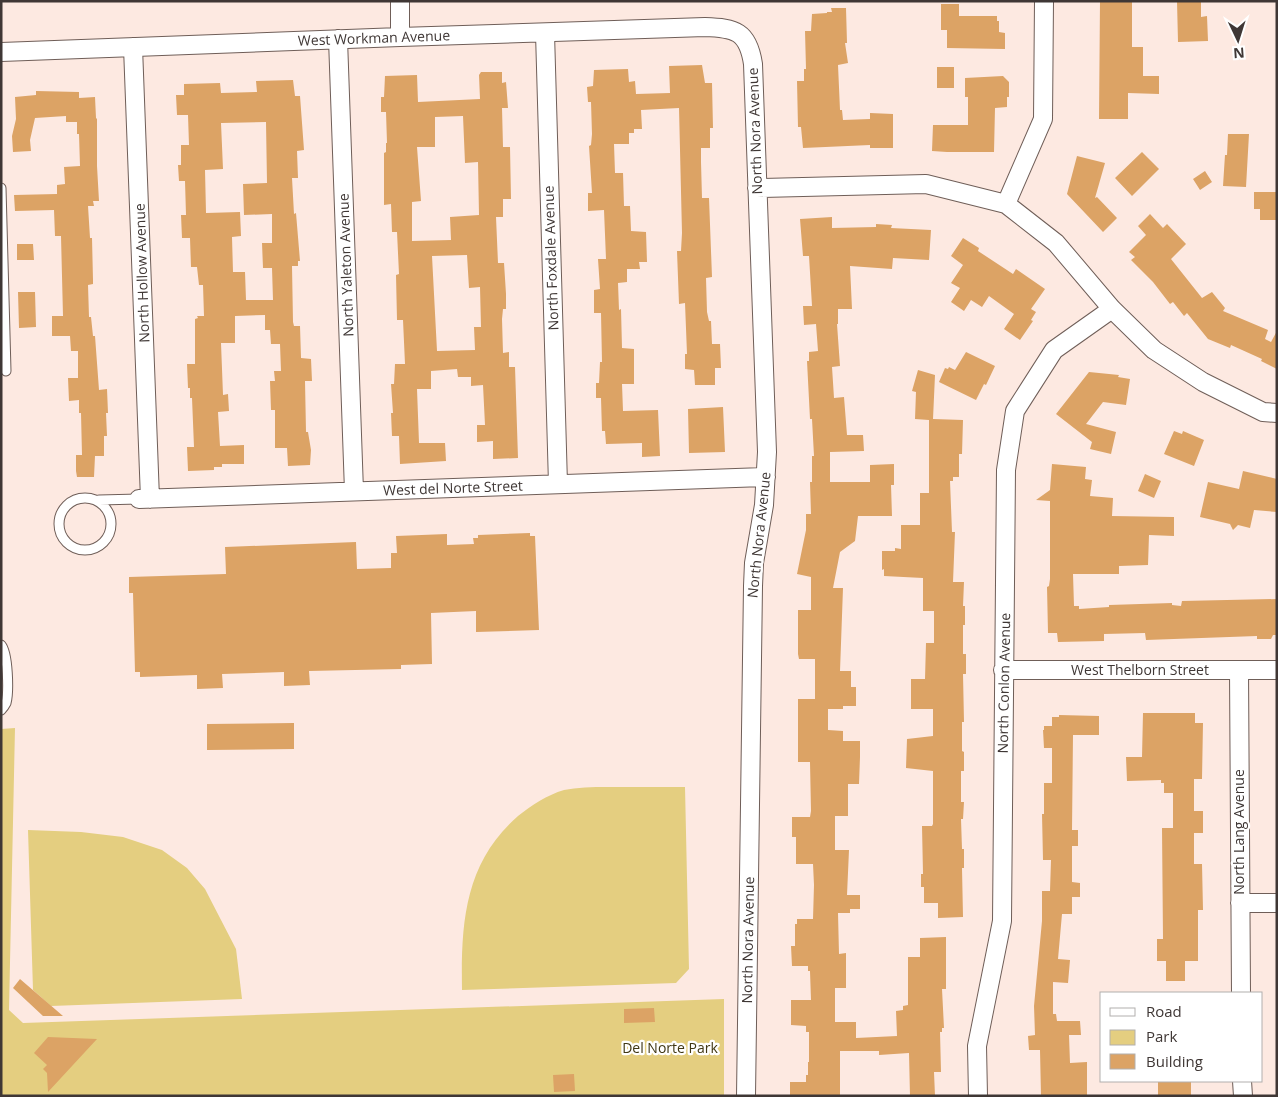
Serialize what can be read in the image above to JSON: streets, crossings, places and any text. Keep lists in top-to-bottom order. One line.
{"streets":{"street":["West Workman Avenue","North Nora Avenue","North Foxdale Avenue","North Yaleton Avenue","North Hollow Avenue","West del Norte Street","West Thelborn Street","North Conlon Avenue","North Lang Avenue"]},"crossings":[["West Workman Avenue","North Nora Avenue"],["West Workman Avenue","North Foxdale Avenue"],["West Workman Avenue","North Yaleton Avenue"],["West Workman Avenue","North Hollow Avenue"],["North Nora Avenue","West del Norte Street"],["North Foxdale Avenue","West del Norte Street"],["North Yaleton Avenue","West del Norte Street"],["North Hollow Avenue","West del Norte Street"],["West Thelborn Street","North Conlon Avenue"],["West Thelborn Street","North Lang Avenue"]],"parks":["Del Norte Park"],"legend":["Road","Park","Building"],"north":"bottom"}
